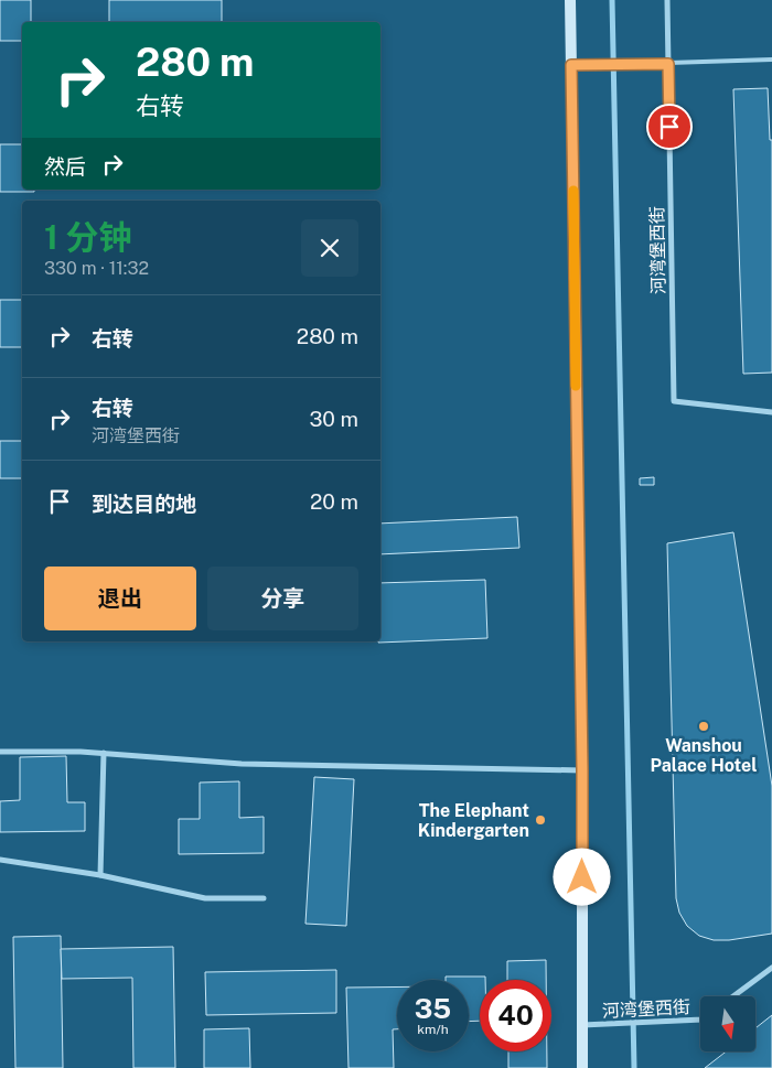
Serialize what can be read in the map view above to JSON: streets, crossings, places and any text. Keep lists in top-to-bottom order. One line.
{"streets":{"street":["河湾堡西街"]},"places":["Wanshou Palace Hotel","The Elephant Kindergarten"],"north":"bottom","page":{"turn":["280 m","右转"],"then":"然后","heading":["1 分钟","330 m · 11:32"],"list":[{"name":"右转","value":"280 m"},{"name":"右转","note":"河湾堡西街","value":"30 m"},{"name":"到达目的地","value":"20 m"}],"buttons":["退出","分享"],"speed":"35 km/h","limit":"40"}}
